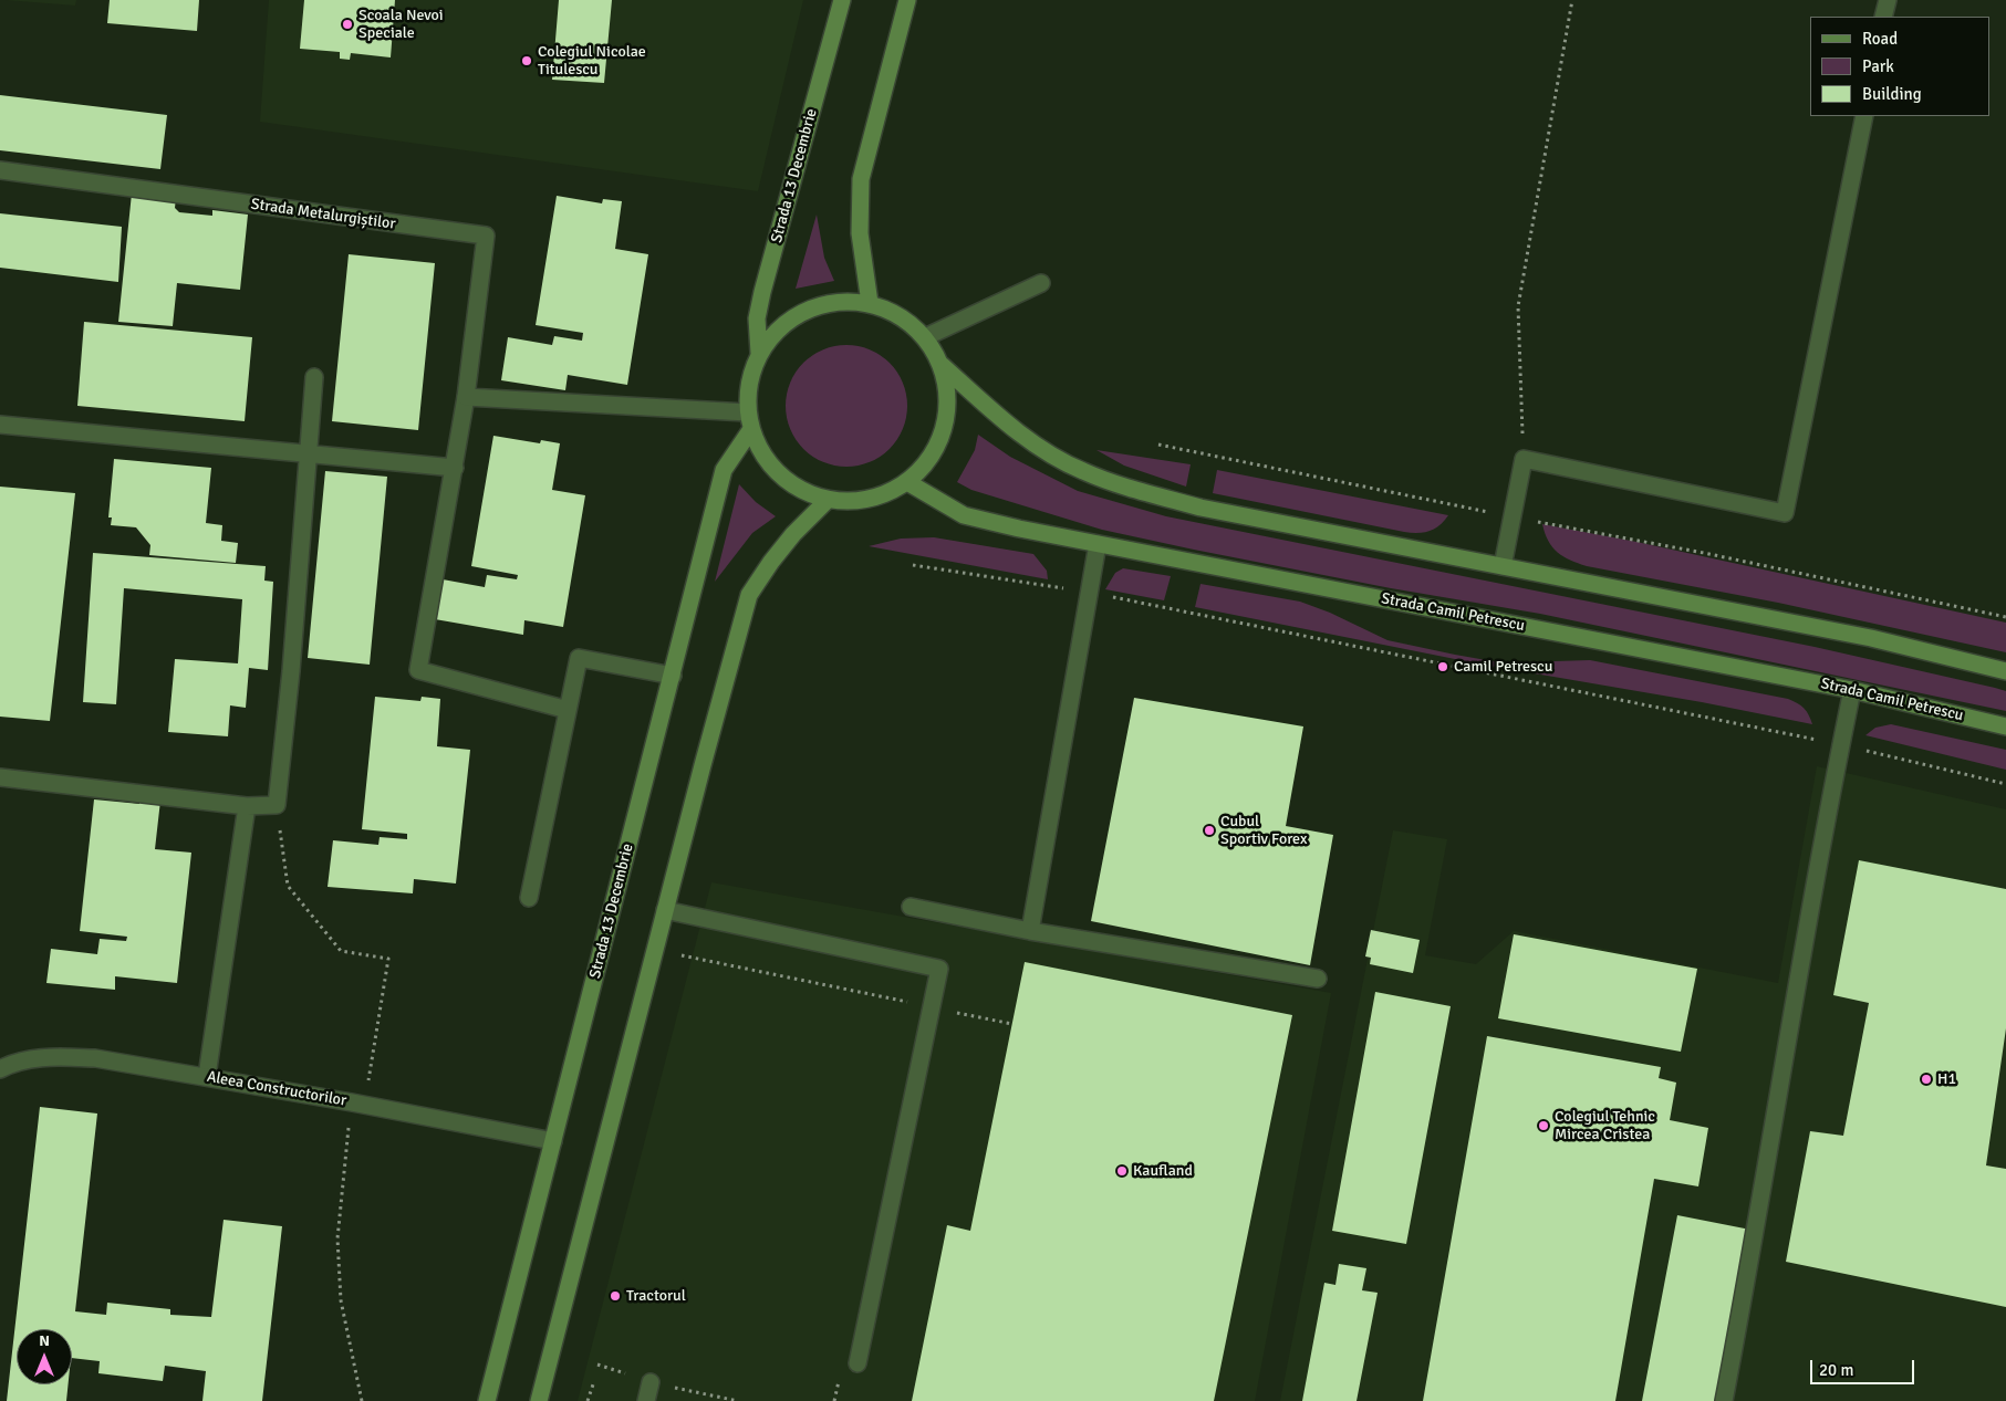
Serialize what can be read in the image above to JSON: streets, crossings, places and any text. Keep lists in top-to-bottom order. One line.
{"streets":{"main road":["Strada 13 Decembrie","Strada Camil Petrescu"],"street":["Strada Metalurgiștilor","Aleea Constructorilor"]},"crossings":[["Strada 13 Decembrie","Strada Camil Petrescu"],["Strada 13 Decembrie","Aleea Constructorilor"]],"places":["Scoala Nevoi Speciale","Colegiul Nicolae Titulescu","Camil Petrescu","Cubul Sportiv Forex","H1","Colegiul Tehnic Mircea Cristea","Kaufland","Tractorul"],"legend":["Road","Park","Building"],"scale_bar":"20 m","north":"top"}
